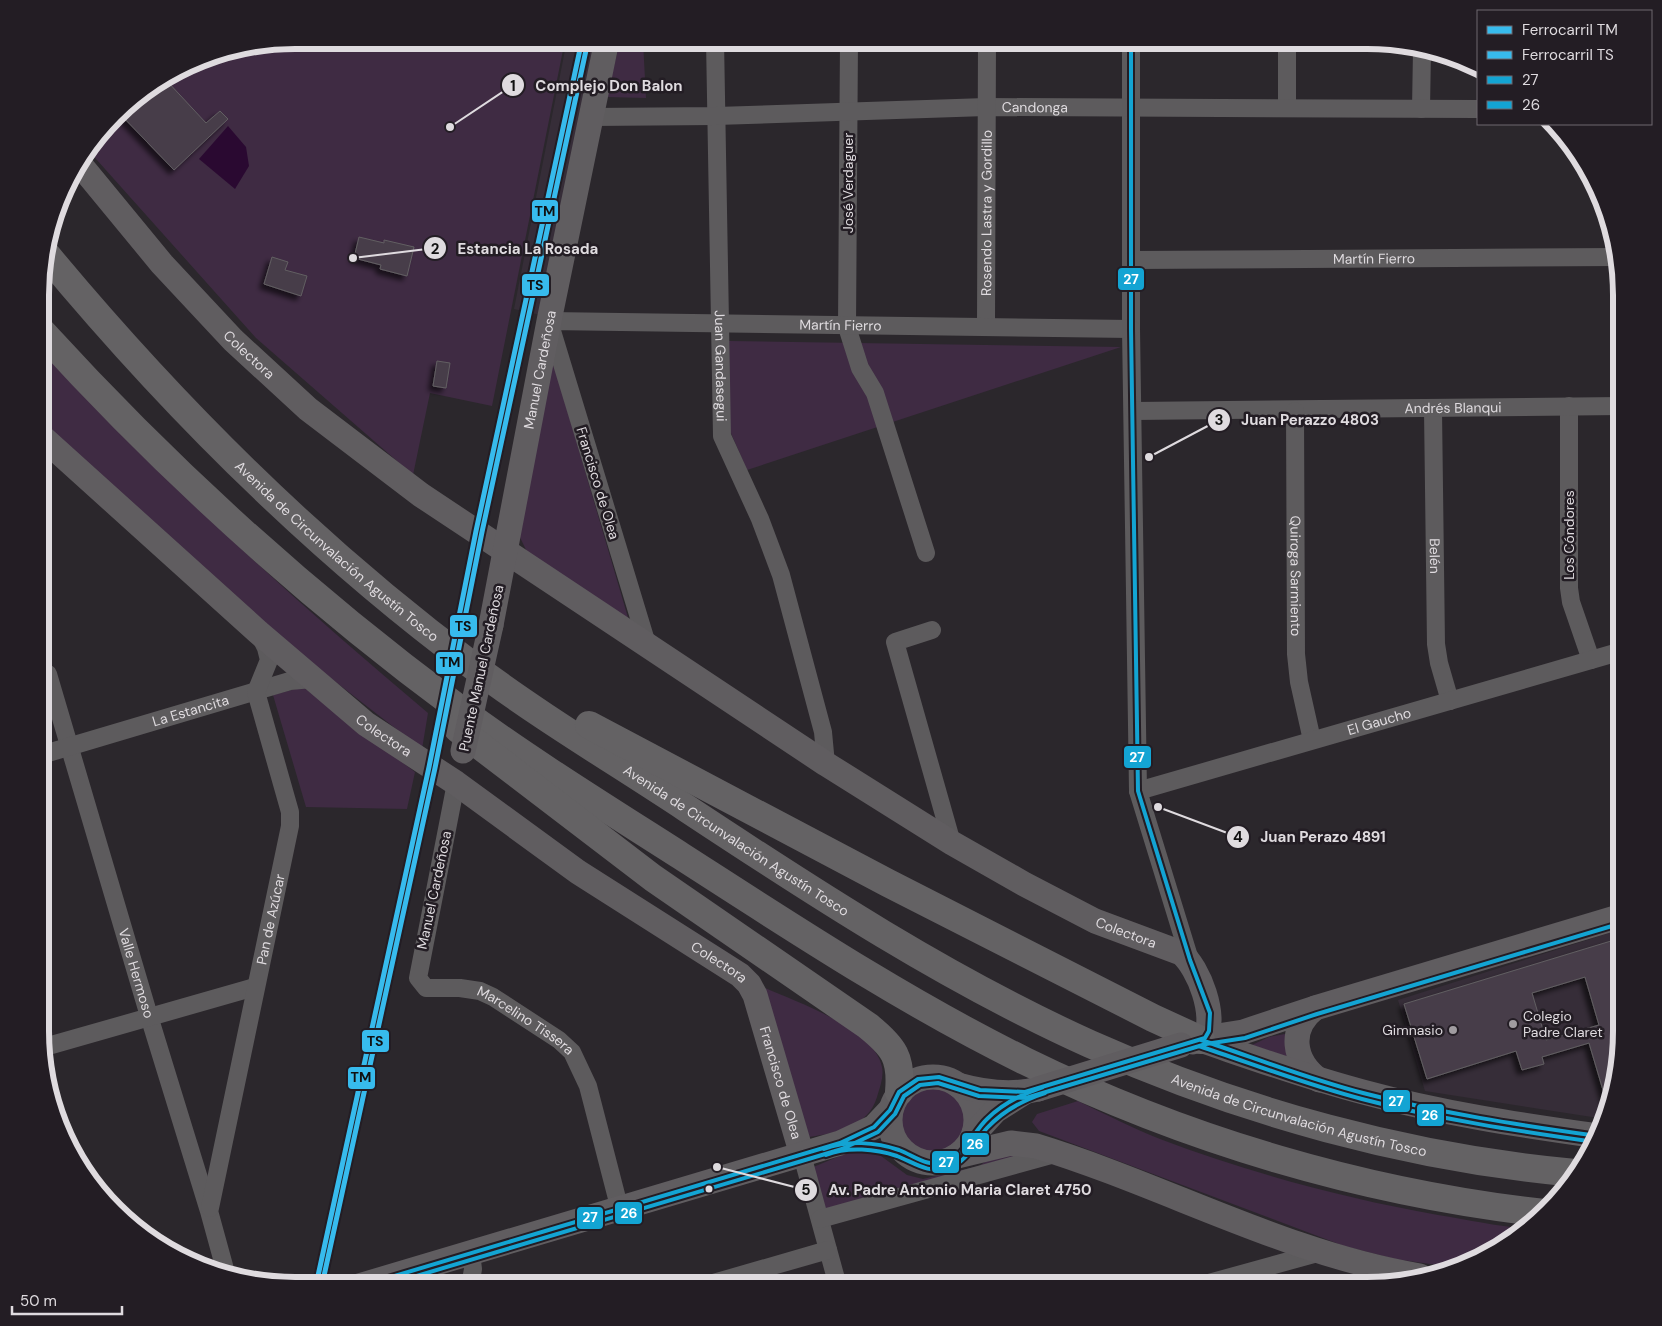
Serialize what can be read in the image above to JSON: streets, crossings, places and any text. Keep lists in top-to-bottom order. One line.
{"streets":{"highway":["Avenida de Circunvalación Agustín Tosco"],"main road":["Colectora","Manuel Cardeñosa","Francisco de Olea","Puente Manuel Cardeñosa"],"street":["Candonga","José Verdaguer","Rosendo Lastra y Gordillo","Martín Fierro","Juan Gandasegui","Andrés Blanqui","Los Cóndores","Belén","Quiroga Sarmiento","La Estancita","El Gaucho","Pan de Azúcar","Valle Hermoso","Marcelino Tissera"]},"crossings":[["Candonga","José Verdaguer"],["Candonga","Rosendo Lastra y Gordillo"],["Candonga","Juan Gandasegui"],["Candonga","Manuel Cardeñosa"],["José Verdaguer","Martín Fierro"],["Rosendo Lastra y Gordillo","Martín Fierro"],["Martín Fierro","Juan Gandasegui"],["Martín Fierro","Manuel Cardeñosa"],["Martín Fierro","Francisco de Olea"],["Colectora","Juan Gandasegui"],["Colectora","Manuel Cardeñosa"],["Colectora","Francisco de Olea"],["Colectora","Puente Manuel Cardeñosa"],["Colectora","La Estancita"],["Manuel Cardeñosa","Francisco de Olea"],["Manuel Cardeñosa","Puente Manuel Cardeñosa"],["Manuel Cardeñosa","Marcelino Tissera"],["Andrés Blanqui","Los Cóndores"],["Andrés Blanqui","Belén"],["Andrés Blanqui","Quiroga Sarmiento"],["Los Cóndores","El Gaucho"],["Belén","El Gaucho"],["Quiroga Sarmiento","El Gaucho"],["La Estancita","Pan de Azúcar"],["La Estancita","Valle Hermoso"],["Pan de Azúcar","Valle Hermoso"]],"places":["Complejo Don Balon","Estancia La Rosada","Juan Perazzo 4803","Juan Perazo 4891","Colegio Padre Claret","Gimnasio","Av. Padre Antonio Maria Claret 4750"],"lines":["rail line TM","rail line TS","transit line 27","transit line 26"],"legend":["Ferrocarril TM","Ferrocarril TS","27","26"],"scale_bar":"50 m"}
